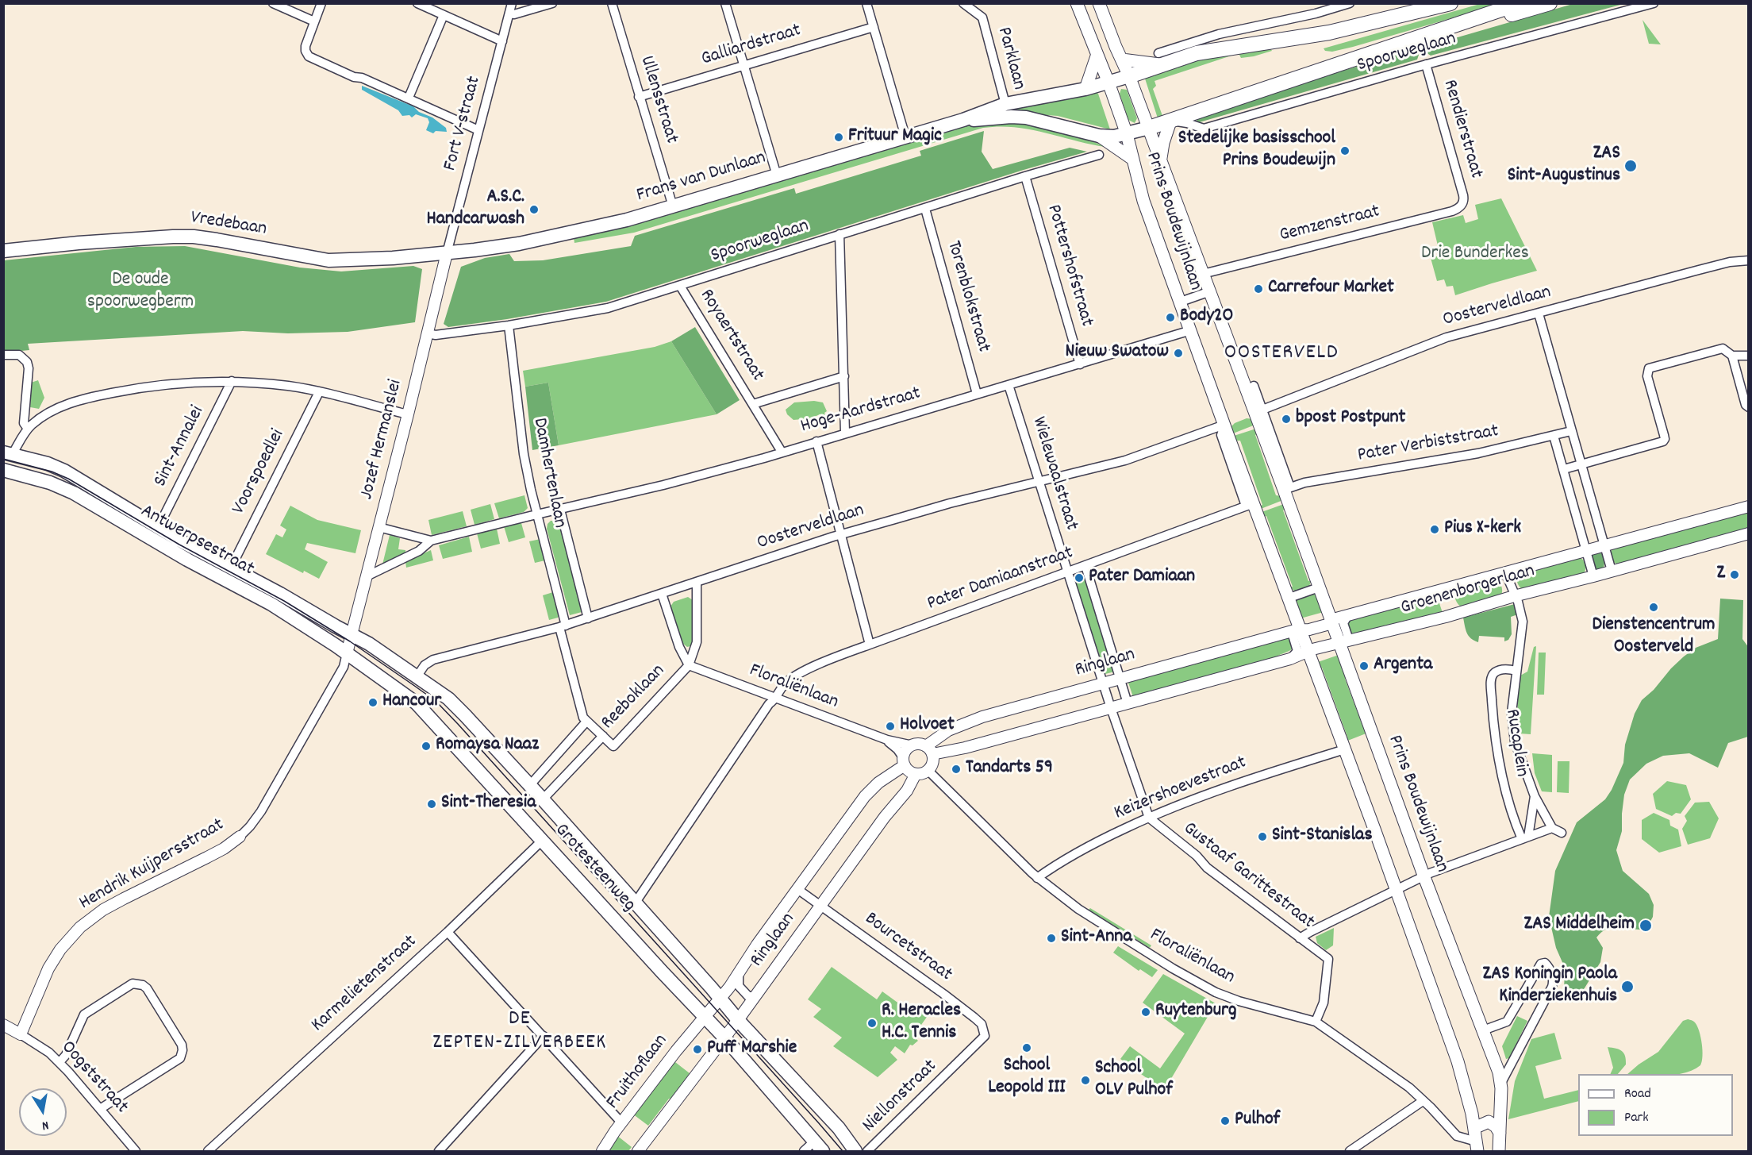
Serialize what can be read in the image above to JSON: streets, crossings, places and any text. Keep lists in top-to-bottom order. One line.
{"streets":{"main road":["Frans van Dunlaan","Prins Boudewijnlaan","Vredebaan","Antwerpsestraat","Grotesteenweg"],"street":["Galliardstraat","Spoorweglaan","Parklaan","Ullensstraat","Fort V-straat","Rendierstraat","Gemzenstraat","Pottershofstraat","Torenblokstraat","Oosterveldlaan","Royaertstraat","Hoge-Aardstraat","Jozef Hermanslei","Pater Verbiststraat","Sint-Annalei","Voorspoedlei","Damhertenlaan","Wielewaalstraat","Pater Damiaanstraat","Groenenborgerlaan","Ringlaan","Floraliënlaan","Reeboklaan","Rucaplein","Keizershoevestraat","Hendrik Kuijpersstraat","Gustaaf Garittestraat","Bourcetstraat","Karmelietenstraat","Fruithoflaan","Oogststraat","Niellonstraat"]},"crossings":[["Galliardstraat","Ullensstraat"],["Spoorweglaan","Rendierstraat"],["Spoorweglaan","Pottershofstraat"],["Spoorweglaan","Torenblokstraat"],["Spoorweglaan","Royaertstraat"],["Spoorweglaan","Jozef Hermanslei"],["Spoorweglaan","Damhertenlaan"],["Parklaan","Frans van Dunlaan"],["Ullensstraat","Frans van Dunlaan"],["Fort V-straat","Frans van Dunlaan"],["Fort V-straat","Vredebaan"],["Fort V-straat","Jozef Hermanslei"],["Rendierstraat","Gemzenstraat"],["Frans van Dunlaan","Prins Boudewijnlaan"],["Frans van Dunlaan","Vredebaan"],["Frans van Dunlaan","Jozef Hermanslei"],["Prins Boudewijnlaan","Gemzenstraat"],["Prins Boudewijnlaan","Oosterveldlaan"],["Prins Boudewijnlaan","Hoge-Aardstraat"],["Prins Boudewijnlaan","Pater Verbiststraat"],["Prins Boudewijnlaan","Pater Damiaanstraat"],["Prins Boudewijnlaan","Groenenborgerlaan"],["Prins Boudewijnlaan","Ringlaan"],["Prins Boudewijnlaan","Floraliënlaan"],["Prins Boudewijnlaan","Keizershoevestraat"],["Vredebaan","Jozef Hermanslei"],["Pottershofstraat","Hoge-Aardstraat"],["Torenblokstraat","Hoge-Aardstraat"],["Oosterveldlaan","Damhertenlaan"],["Oosterveldlaan","Wielewaalstraat"],["Oosterveldlaan","Antwerpsestraat"],["Royaertstraat","Hoge-Aardstraat"],["Hoge-Aardstraat","Damhertenlaan"],["Hoge-Aardstraat","Wielewaalstraat"],["Jozef Hermanslei","Antwerpsestraat"],["Sint-Annalei","Antwerpsestraat"],["Voorspoedlei","Antwerpsestraat"],["Damhertenlaan","Reeboklaan"],["Wielewaalstraat","Pater Damiaanstraat"],["Wielewaalstraat","Ringlaan"],["Wielewaalstraat","Keizershoevestraat"],["Wielewaalstraat","Gustaaf Garittestraat"],["Antwerpsestraat","Hendrik Kuijpersstraat"],["Antwerpsestraat","Grotesteenweg"],["Pater Damiaanstraat","Floraliënlaan"],["Pater Damiaanstraat","Grotesteenweg"],["Groenenborgerlaan","Ringlaan"],["Groenenborgerlaan","Rucaplein"],["Ringlaan","Floraliënlaan"],["Ringlaan","Grotesteenweg"],["Ringlaan","Bourcetstraat"],["Ringlaan","Fruithoflaan"],["Floraliënlaan","Reeboklaan"],["Floraliënlaan","Keizershoevestraat"],["Floraliënlaan","Gustaaf Garittestraat"],["Keizershoevestraat","Gustaaf Garittestraat"],["Hendrik Kuijpersstraat","Grotesteenweg"],["Hendrik Kuijpersstraat","Oogststraat"],["Grotesteenweg","Karmelietenstraat"],["Grotesteenweg","Fruithoflaan"],["Bourcetstraat","Niellonstraat"]],"districts":["OOSTERVELD","DE ZEPTEN-ZILVERBEEK"],"parks":["Drie Bunderkes","De oude spoorwegberm"],"places":["Frituur Magic","Stedelijke basisschool Prins Boudewijn","ZAS Sint-Augustinus","A.S.C. Handcarwash","Carrefour Market","Body2O","Nieuw Swatow","bpost Postpunt","Pius X-kerk","Z","Pater Damiaan","Dienstencentrum Oosterveld","Argenta","Hancour","Holvoet","Romaysa Naaz","Tandarts 59","Sint-Theresia","Sint-Stanislas","ZAS Middelheim","Sint-Anna","ZAS Koningin Paola Kinderziekenhuis","Ruytenburg","R. Heracles H.C. Tennis","School Leopold III","Puff Marshie","School OLV Pulhof","Pulhof"],"legend":["Road","Park"],"north":"bottom"}
